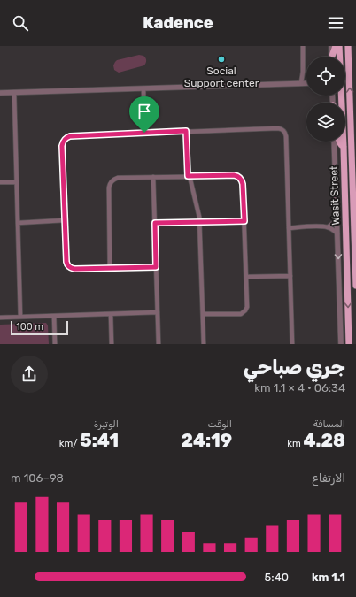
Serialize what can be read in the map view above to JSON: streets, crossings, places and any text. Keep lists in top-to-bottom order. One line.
{"streets":{"highway":["Wasit Street"]},"places":["Social Support center"],"scale_bar":"100 m","page":{"header":"Kadence","scale":"100 m","heading":["جري صباحي","06:34 · 4 × 1.1 km"],"stats":[["المسافة","4.28 km"],["الوقت","24:19"],["الوتيرة","5:41 /km"]],"chart":["الارتفاع","98–106 m"],"list":[{"name":"1.1 km","note":"5:40"}]}}
